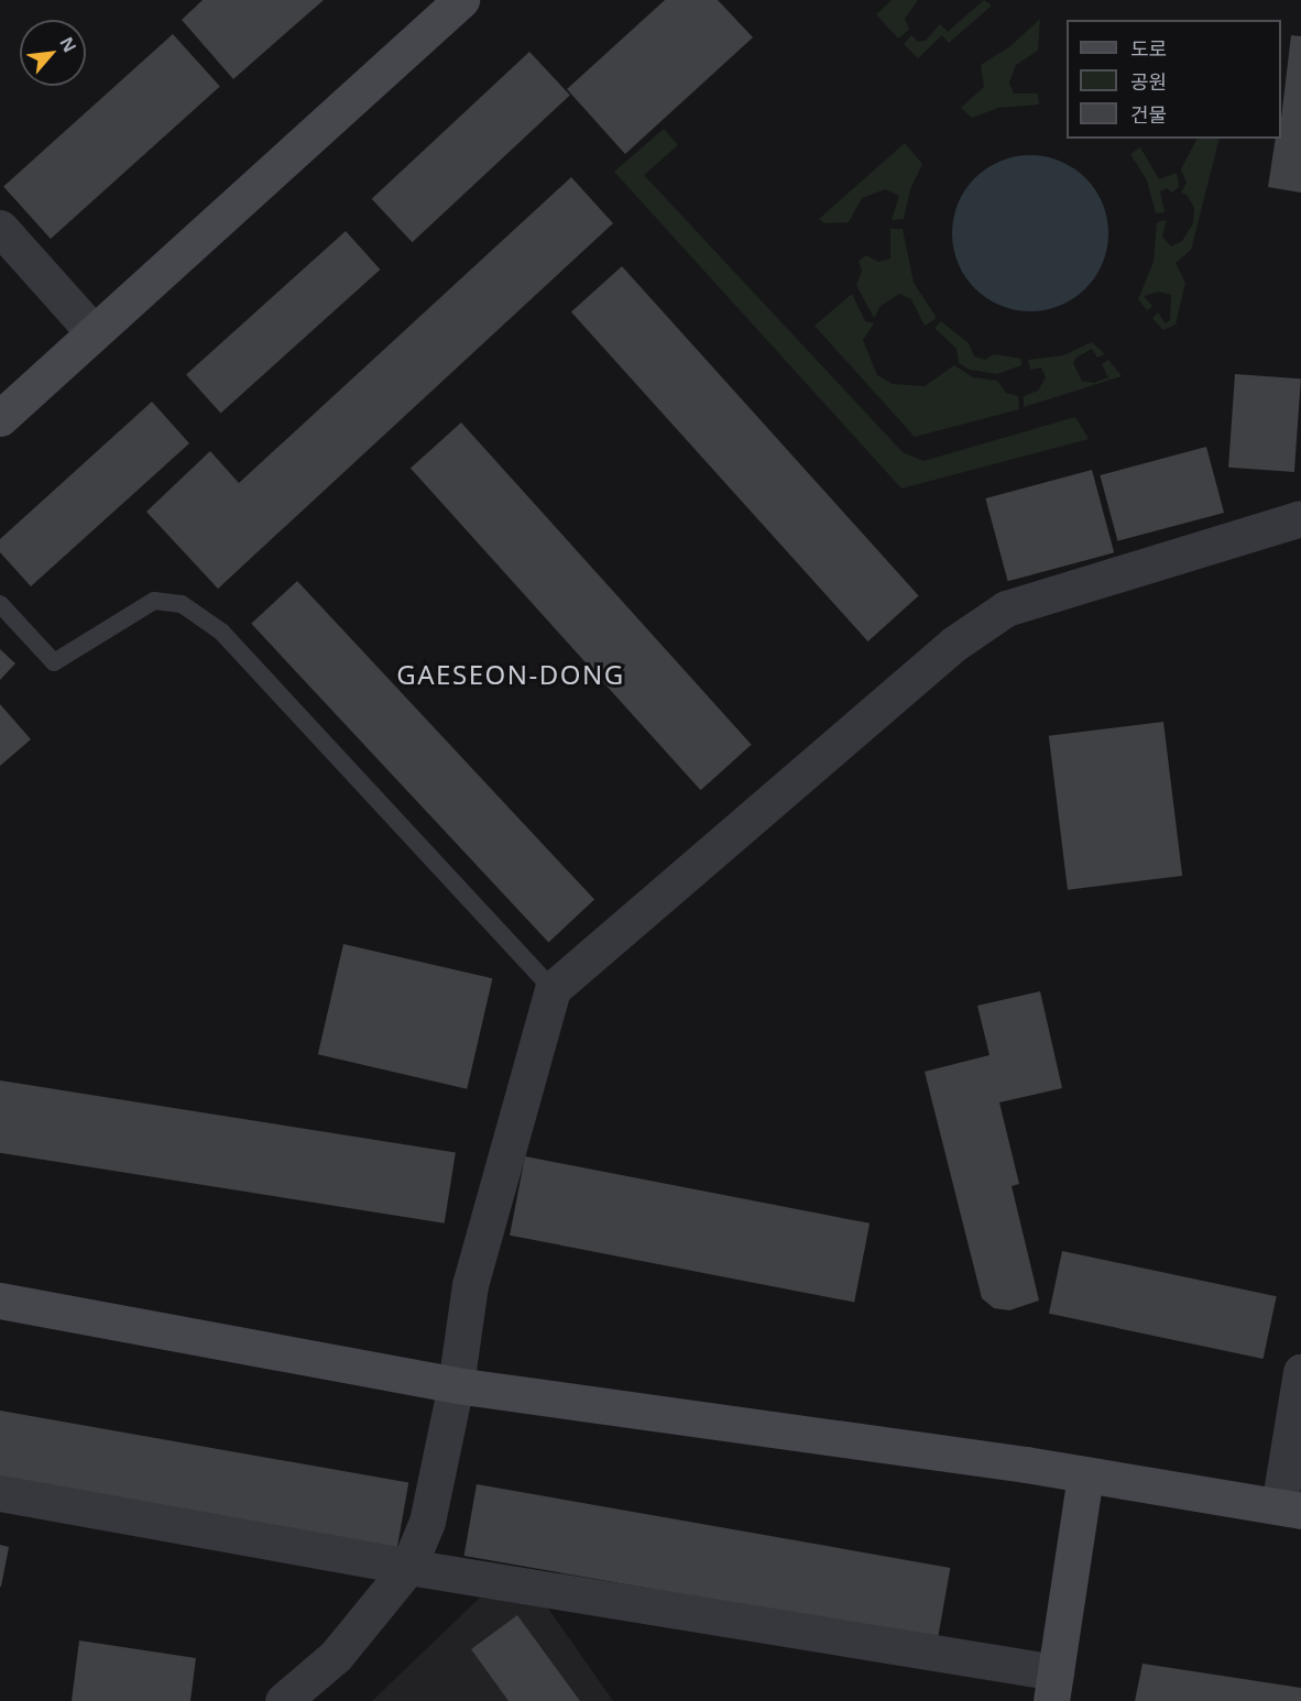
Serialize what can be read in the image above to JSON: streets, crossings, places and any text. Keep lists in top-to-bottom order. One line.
{"districts":["GAESEON-DONG"],"legend":["도로","공원","건물"],"north":"top right"}
